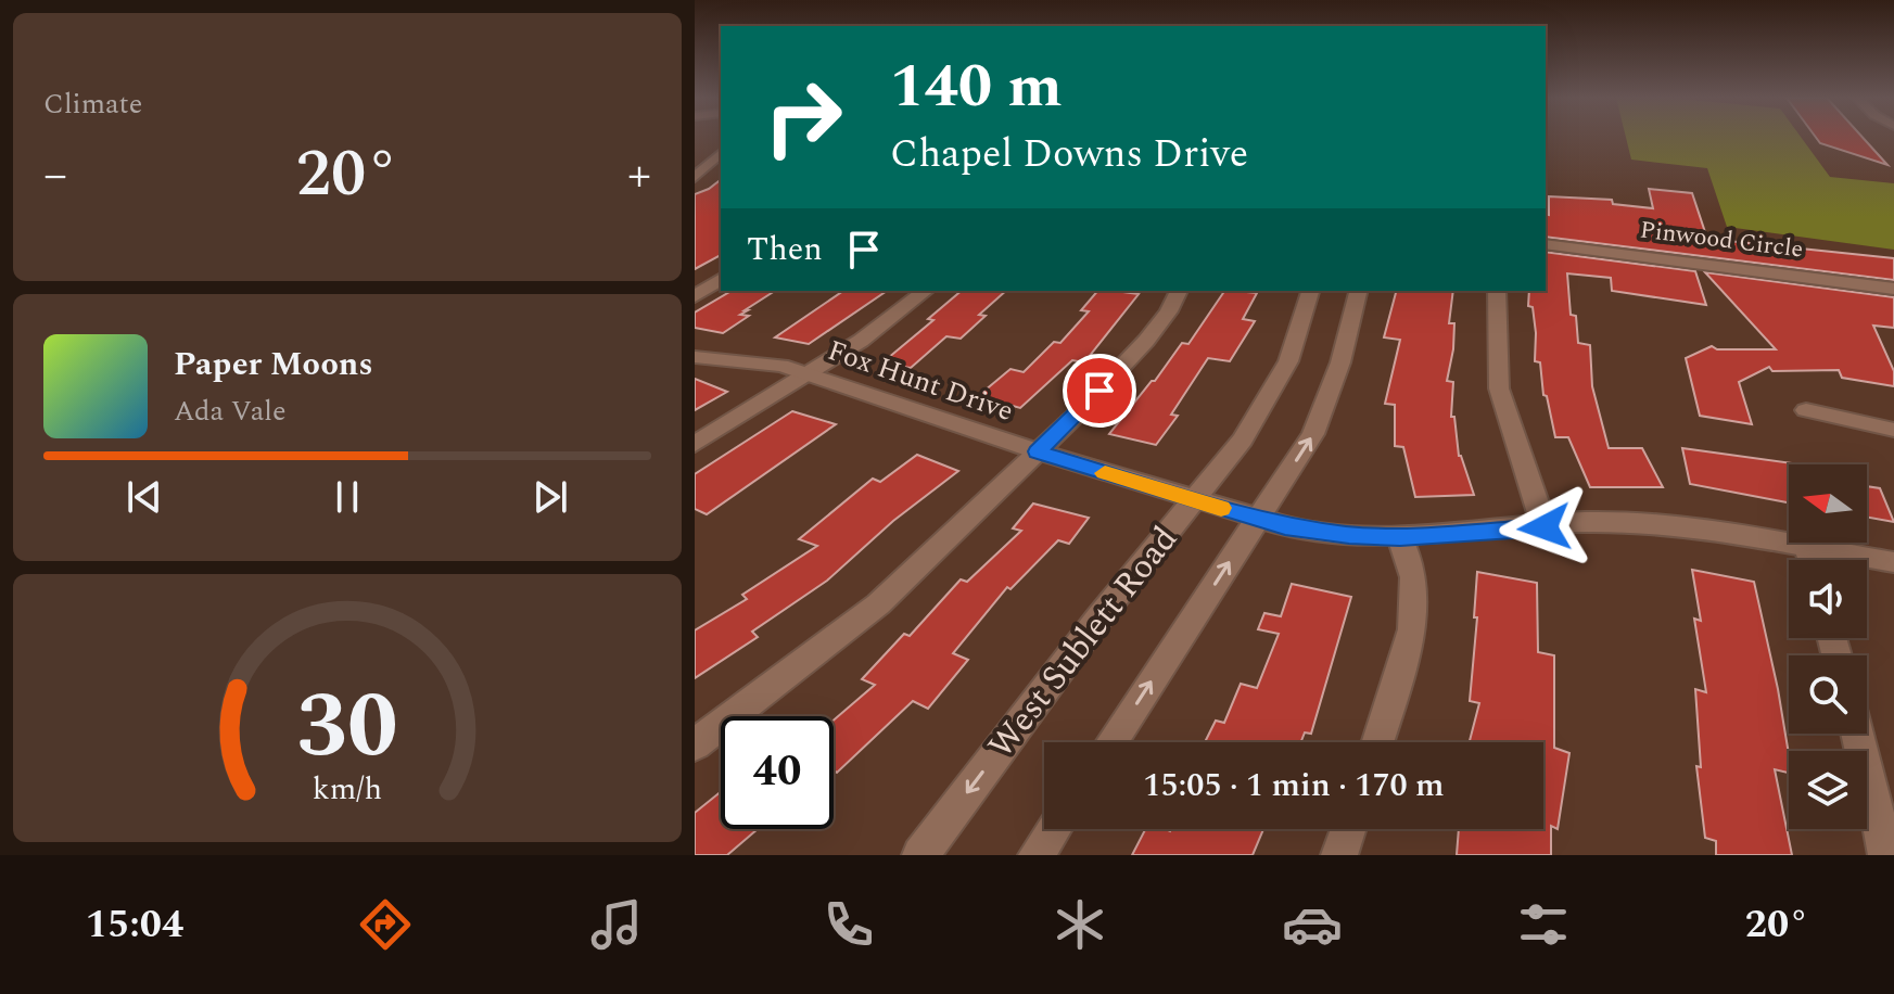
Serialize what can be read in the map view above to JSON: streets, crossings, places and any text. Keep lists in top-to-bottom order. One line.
{"streets":{"street":["Pinwood Circle","Fox Hunt Drive","West Sublett Road"]},"crossings":[["Fox Hunt Drive","West Sublett Road"]],"north":"left","page":{"tile":"Climate","turn":["140 m","Chapel Downs Drive"],"heat":["−","20°","+"],"then":"Then","song":["Paper Moons","Ada Vale"],"limit":"40","trip":"15:05 · 1 min · 170 m","tabs":["15:04","20°"],"gauge":["30","km/h"]}}
